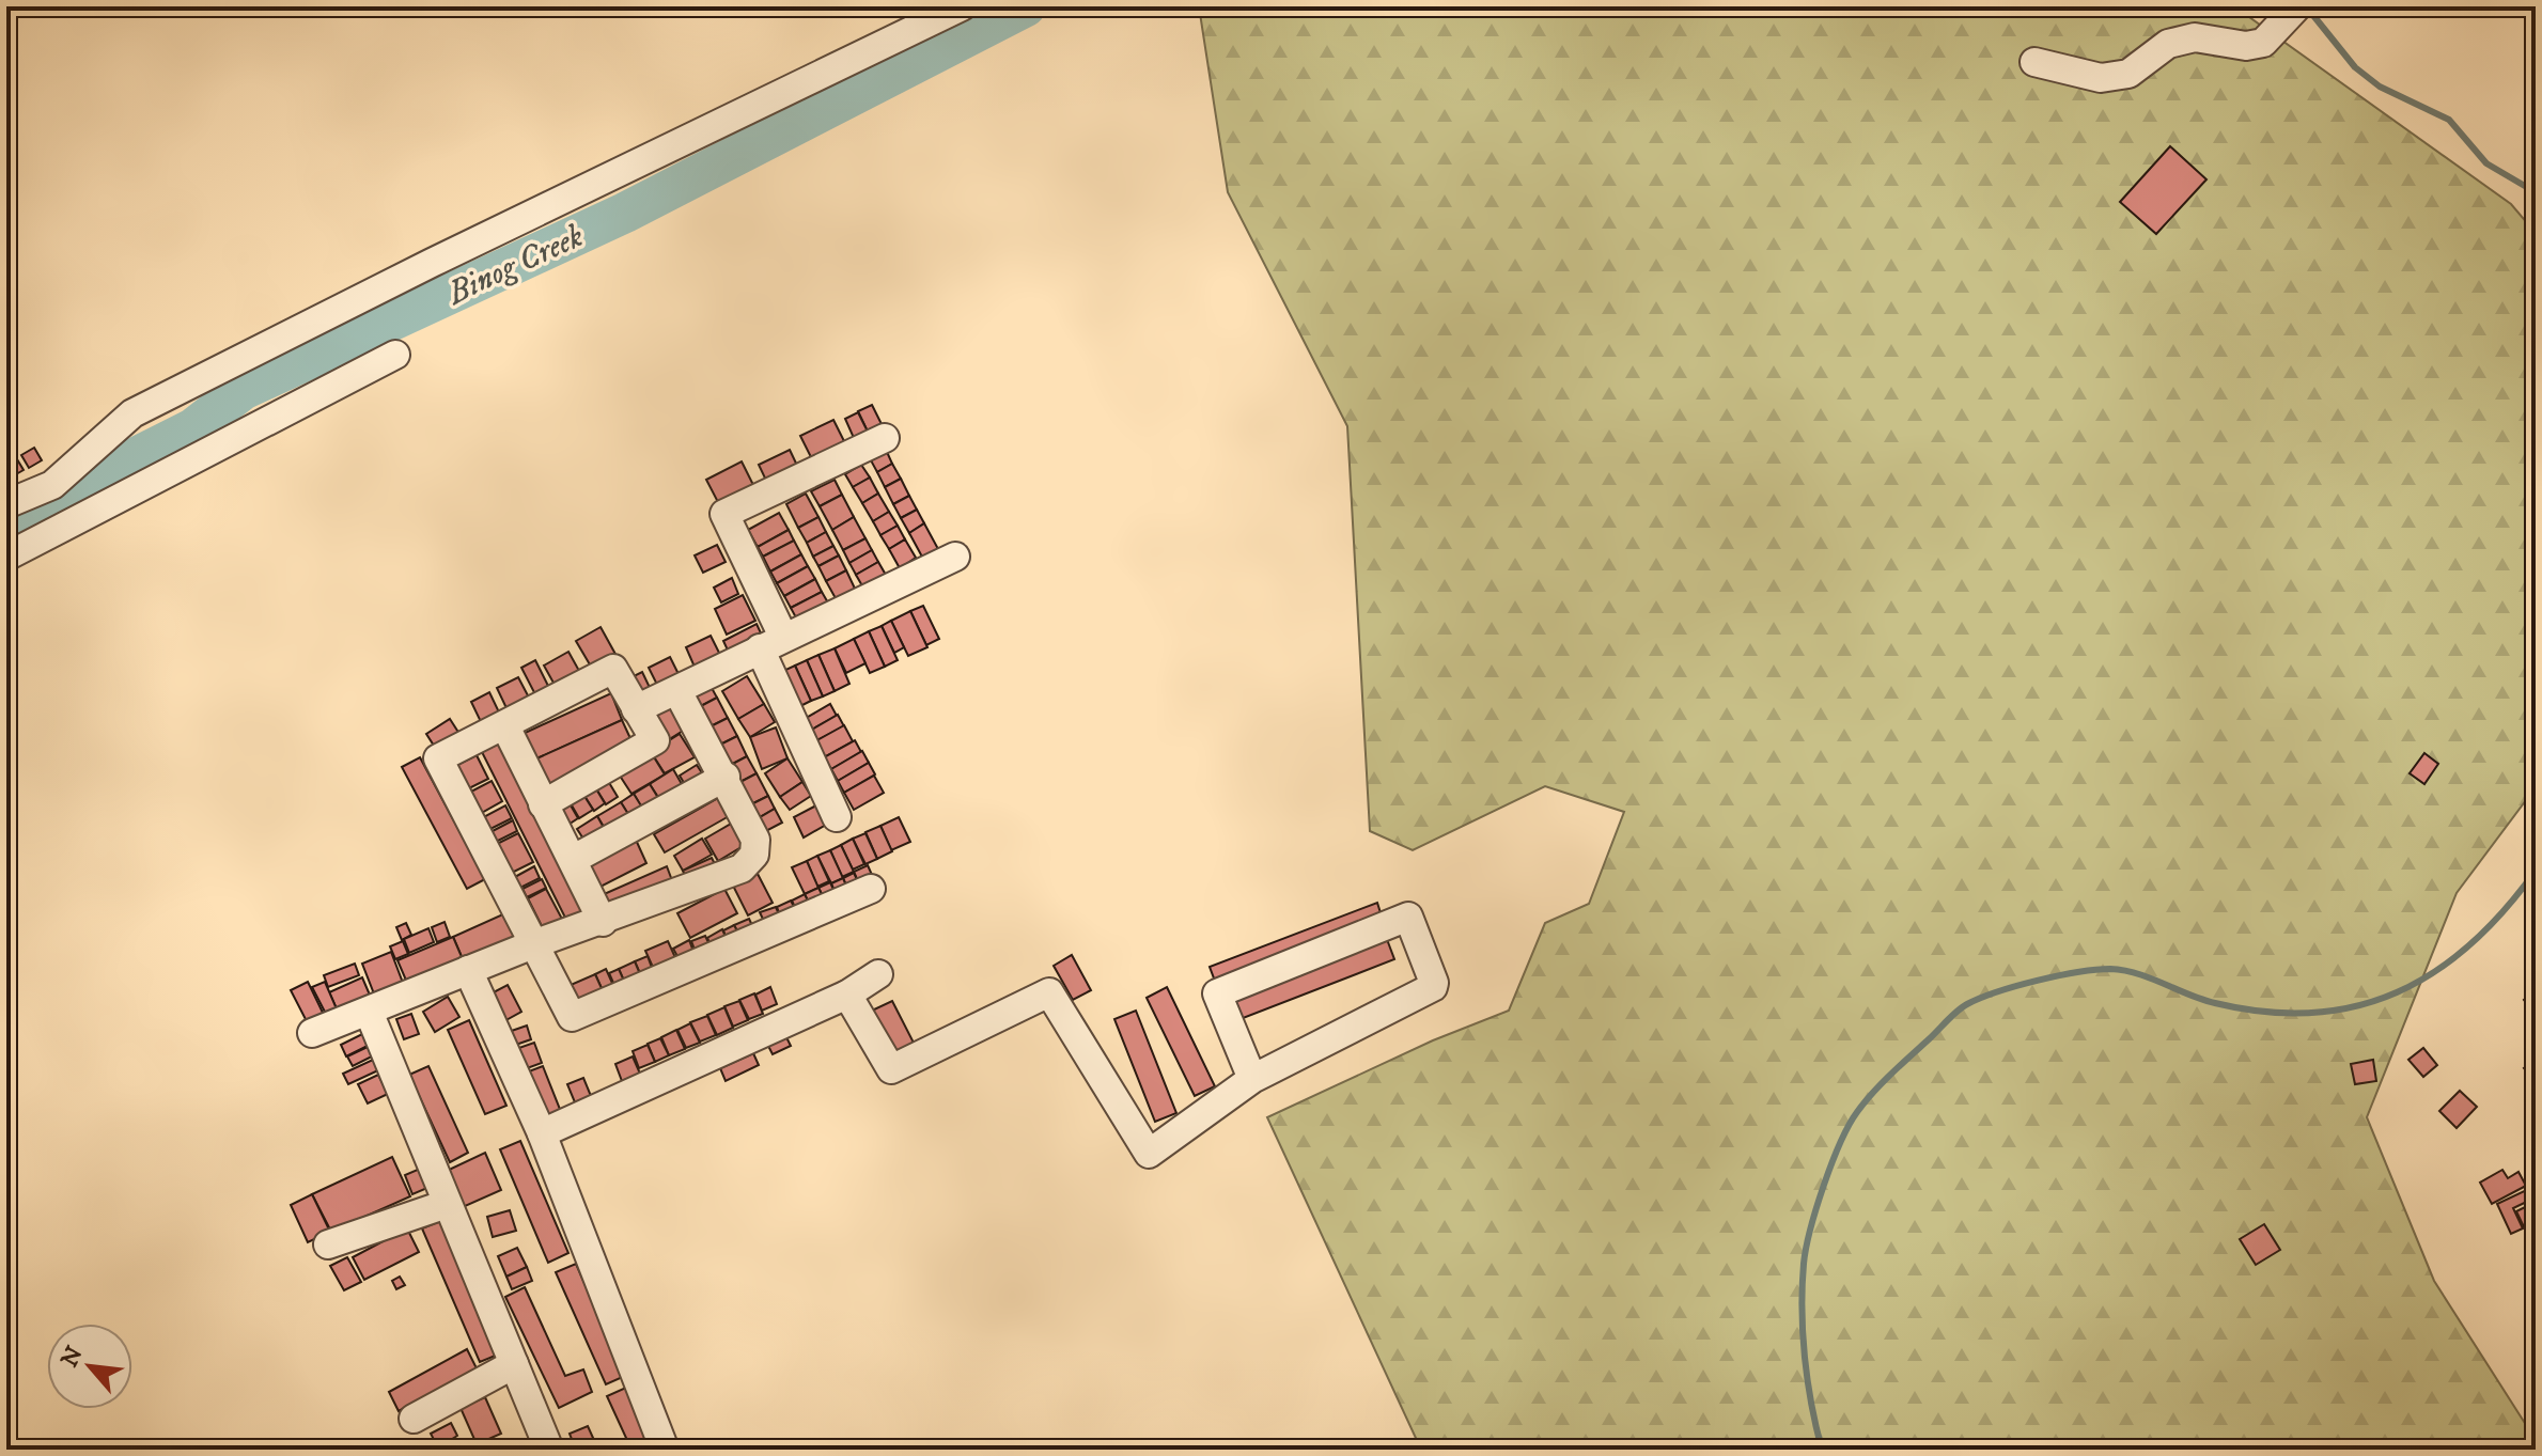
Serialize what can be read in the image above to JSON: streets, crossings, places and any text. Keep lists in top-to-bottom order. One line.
{"water":["Binog Creek"],"north":"top left"}
